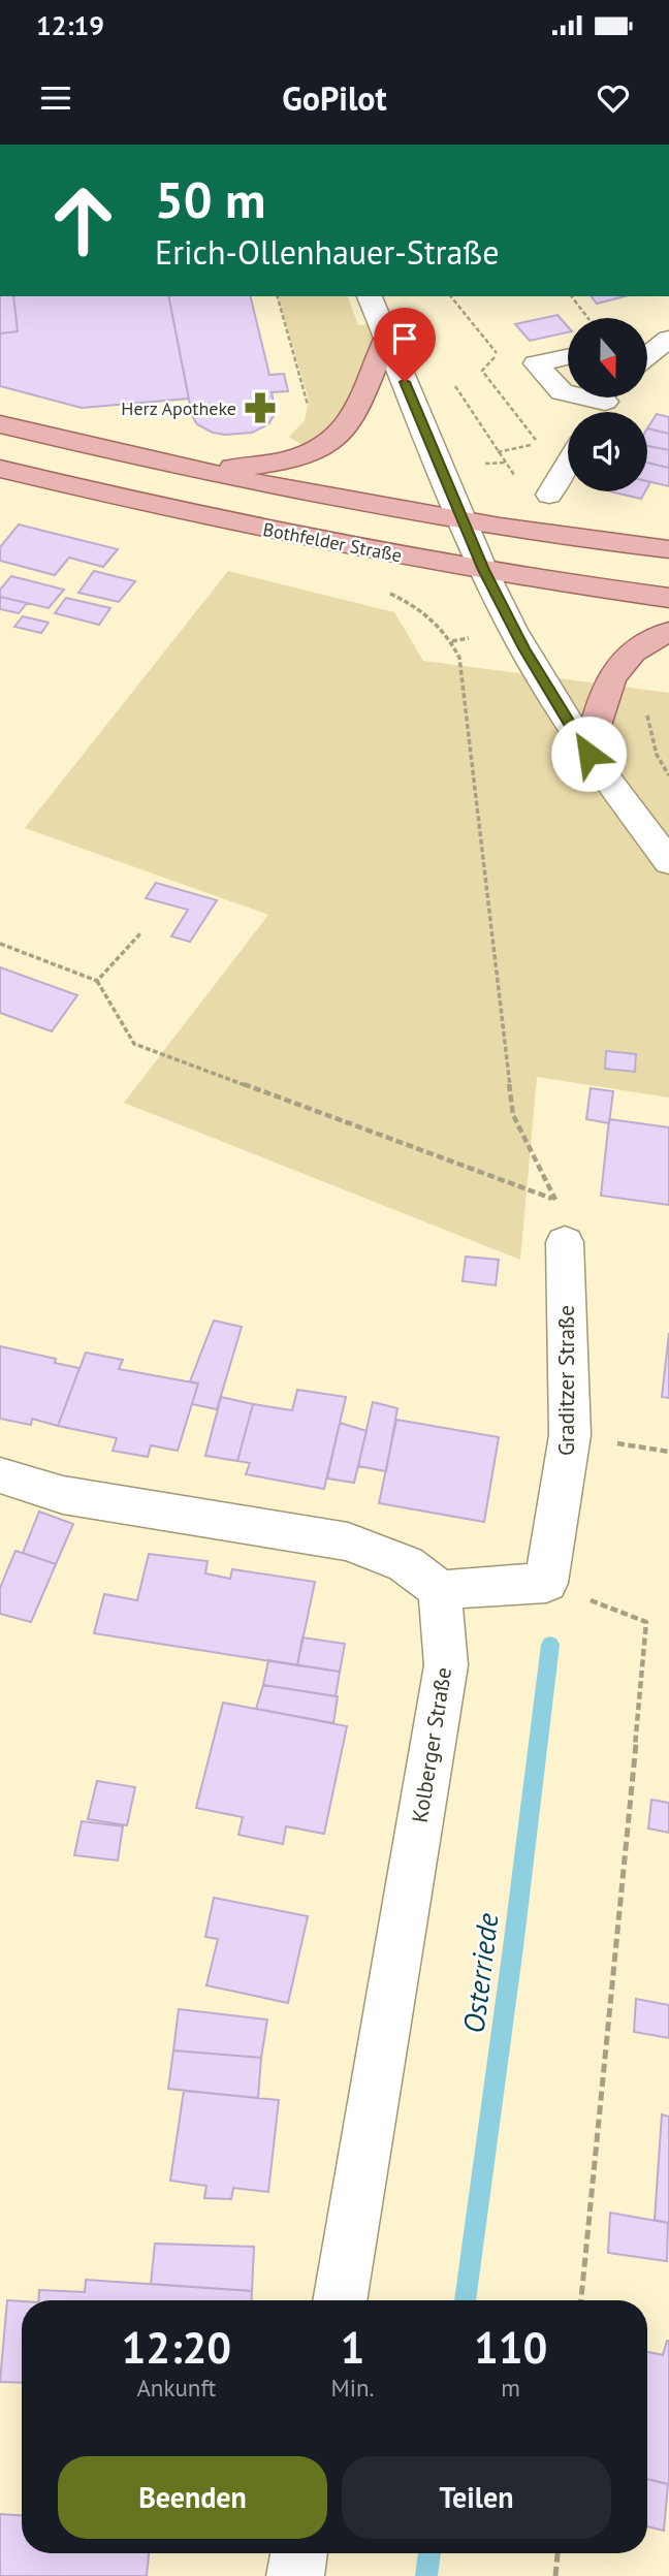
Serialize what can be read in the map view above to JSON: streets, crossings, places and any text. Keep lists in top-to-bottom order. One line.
{"streets":{"main road":["Bothfelder Straße"],"street":["Graditzer Straße","Kolberger Straße"]},"water":["Osterriede"],"places":{"pharmacy":["Herz Apotheke"]},"north":"bottom","page":{"status":"12:19","header":"GoPilot","turn":["50 m","Erich-Ollenhauer-Straße"],"eta":["12:20","Ankunft","1","Min.","110","m"],"buttons":["Beenden","Teilen"]}}
